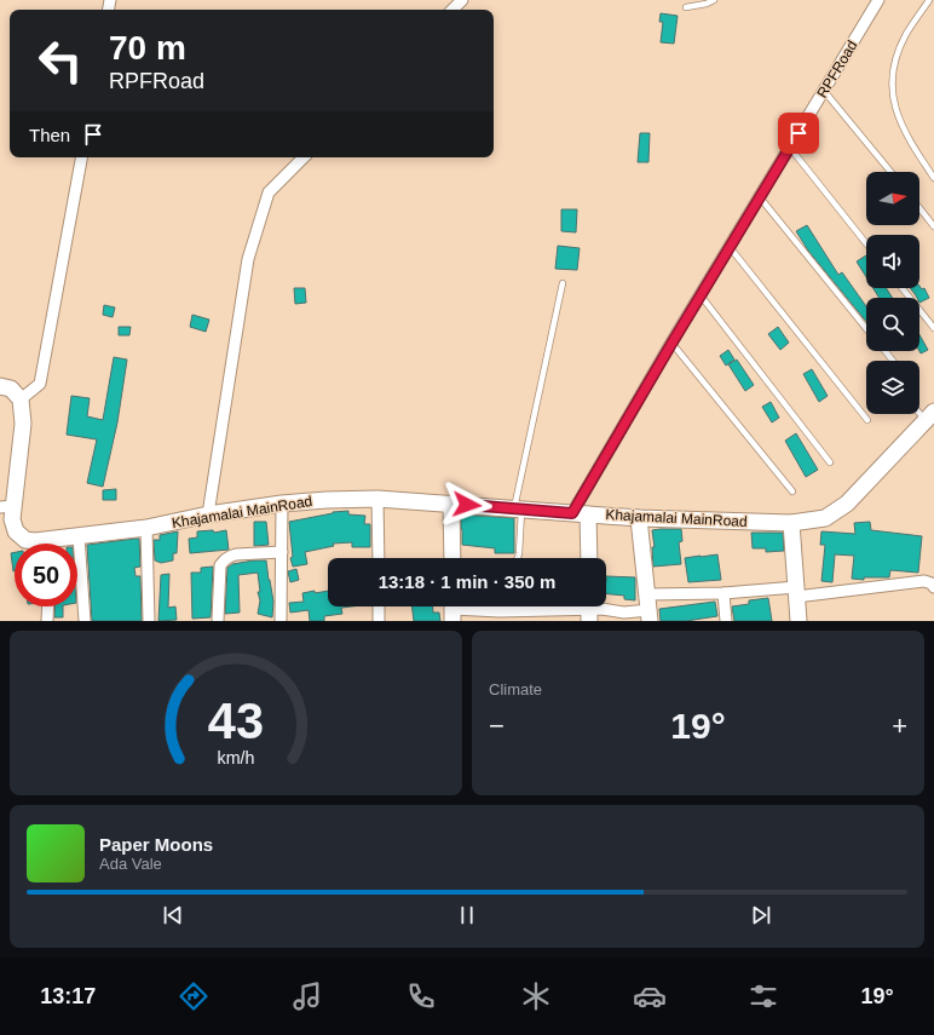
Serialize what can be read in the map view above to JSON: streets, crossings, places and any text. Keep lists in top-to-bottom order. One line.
{"streets":{"main road":["Khajamalai MainRoad"],"street":["RPFRoad"]},"crossings":[["RPFRoad","Khajamalai MainRoad"]],"north":"right","page":{"turn":["70 m","RPFRoad"],"then":"Then","limit":"50","trip":"13:18 · 1 min · 350 m","tile":"Climate","heat":["−","19°","+"],"song":["Paper Moons","Ada Vale"],"tabs":["13:17","19°"],"gauge":["43","km/h"]}}
